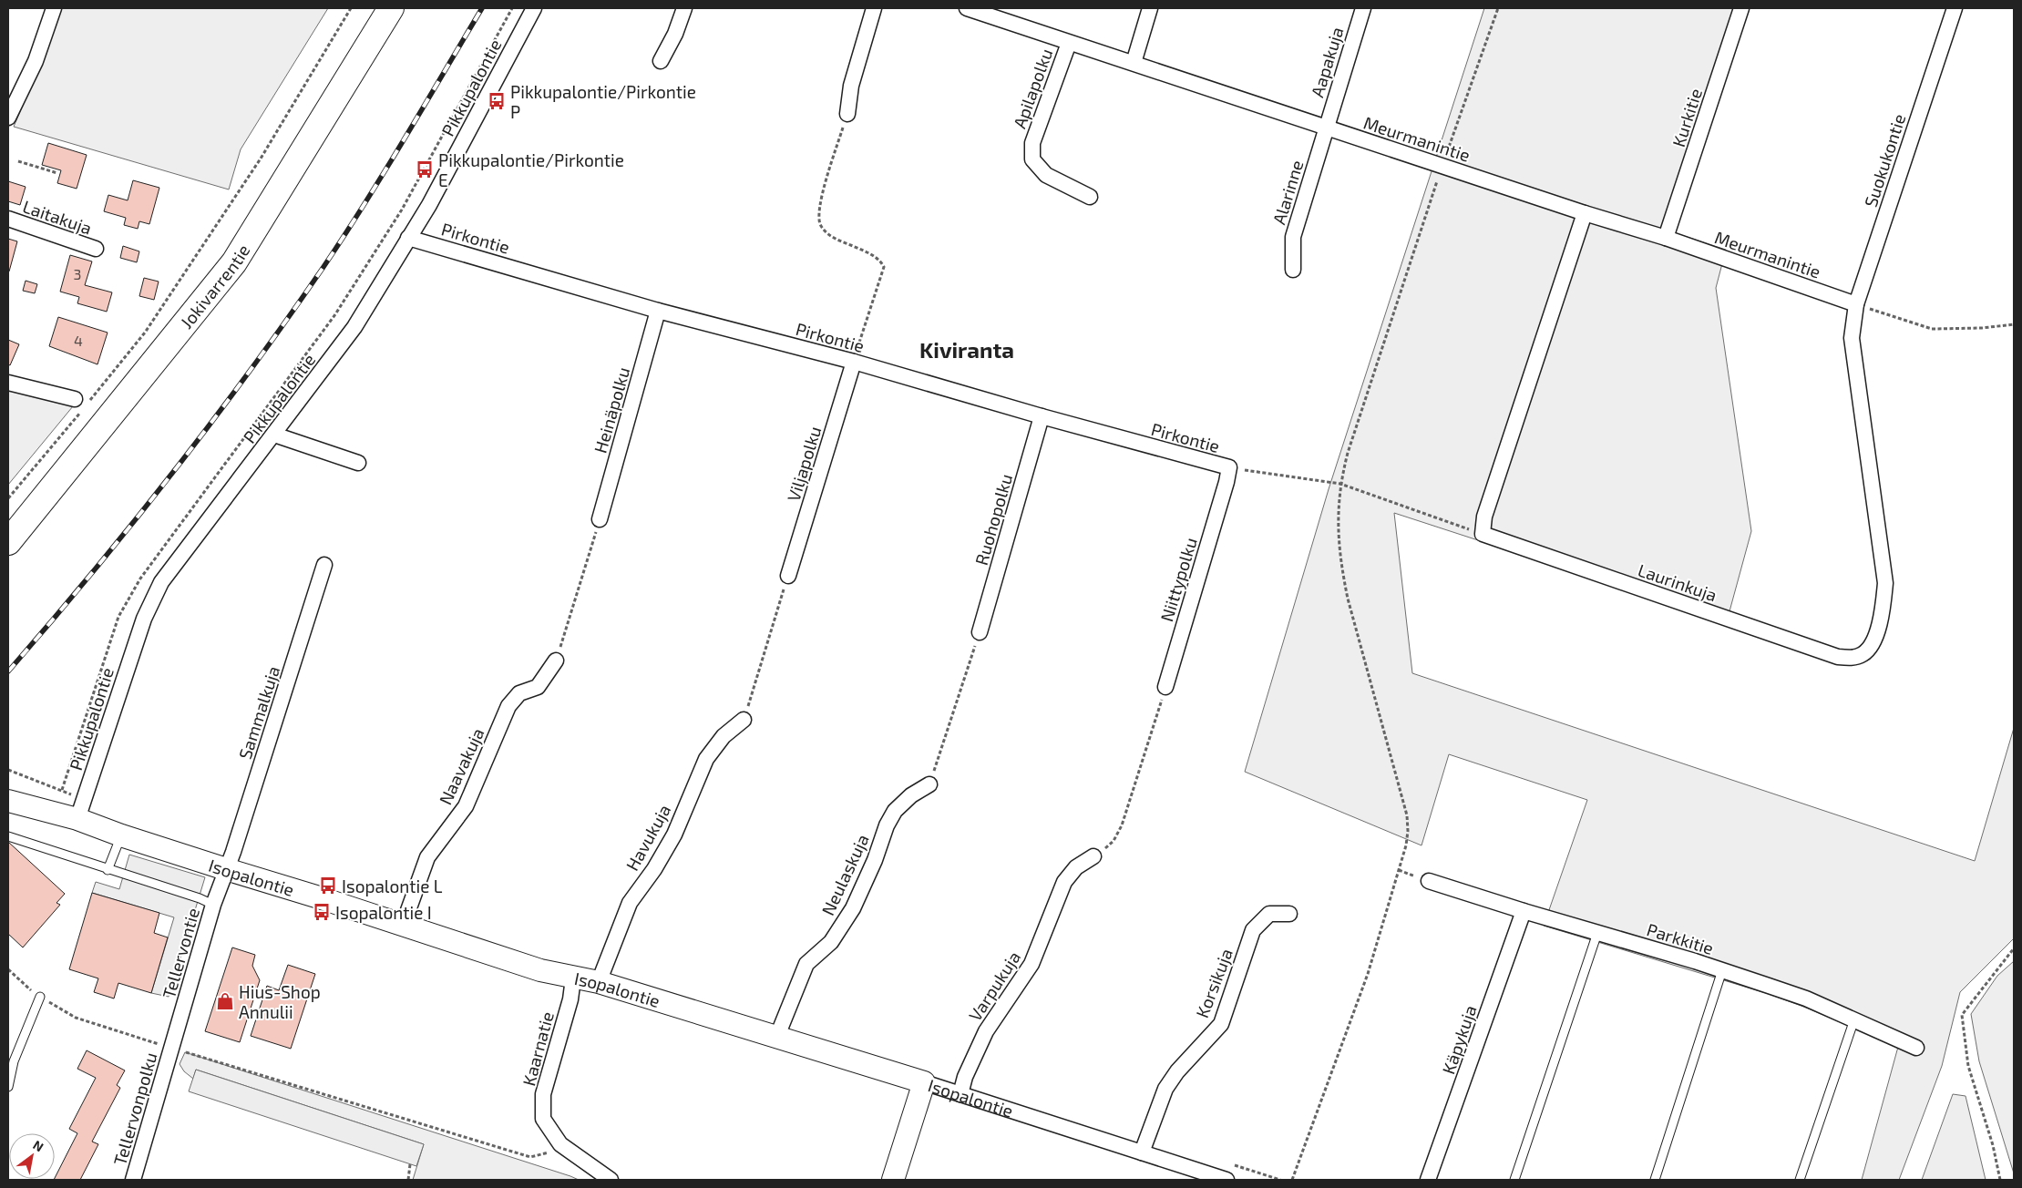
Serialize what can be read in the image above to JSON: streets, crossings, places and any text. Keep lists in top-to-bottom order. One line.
{"streets":{"highway":["Jokivarrentie"],"street":["Aapakuja","Pikkupalontie","Apilapolku","Kurkitie","Meurmanintie","Suokukontie","Alarinne","Laitakuja","Pirkontie","Heinäpolku","Viljapolku","Ruohopolku","Niittypolku","Laurinkuja","Sammalkuja","Naavakuja","Havukuja","Neulaskuja","Isopalontie","Parkkitie","Tellervontie","Korsikuja","Varpukuja","Käpykuja","Kaarnatie","Tellervonpolku"]},"crossings":[["Aapakuja","Meurmanintie"],["Aapakuja","Alarinne"],["Pikkupalontie","Pirkontie"],["Pikkupalontie","Isopalontie"],["Apilapolku","Meurmanintie"],["Kurkitie","Meurmanintie"],["Meurmanintie","Suokukontie"],["Meurmanintie","Alarinne"],["Suokukontie","Laurinkuja"],["Pirkontie","Heinäpolku"],["Pirkontie","Viljapolku"],["Pirkontie","Ruohopolku"],["Pirkontie","Niittypolku"],["Sammalkuja","Isopalontie"],["Sammalkuja","Tellervontie"],["Naavakuja","Isopalontie"],["Havukuja","Isopalontie"],["Neulaskuja","Isopalontie"],["Isopalontie","Tellervontie"],["Isopalontie","Korsikuja"],["Isopalontie","Varpukuja"],["Isopalontie","Kaarnatie"],["Parkkitie","Käpykuja"],["Tellervontie","Tellervonpolku"]],"districts":["Kiviranta"],"places":{"bus stop":["Pikkupalontie/Pirkontie P","Pikkupalontie/Pirkontie E","Isopalontie L","Isopalontie I"],"shop":["Hius-Shop Annulii"]},"house_numbers":["3","4"],"north":"top right"}
